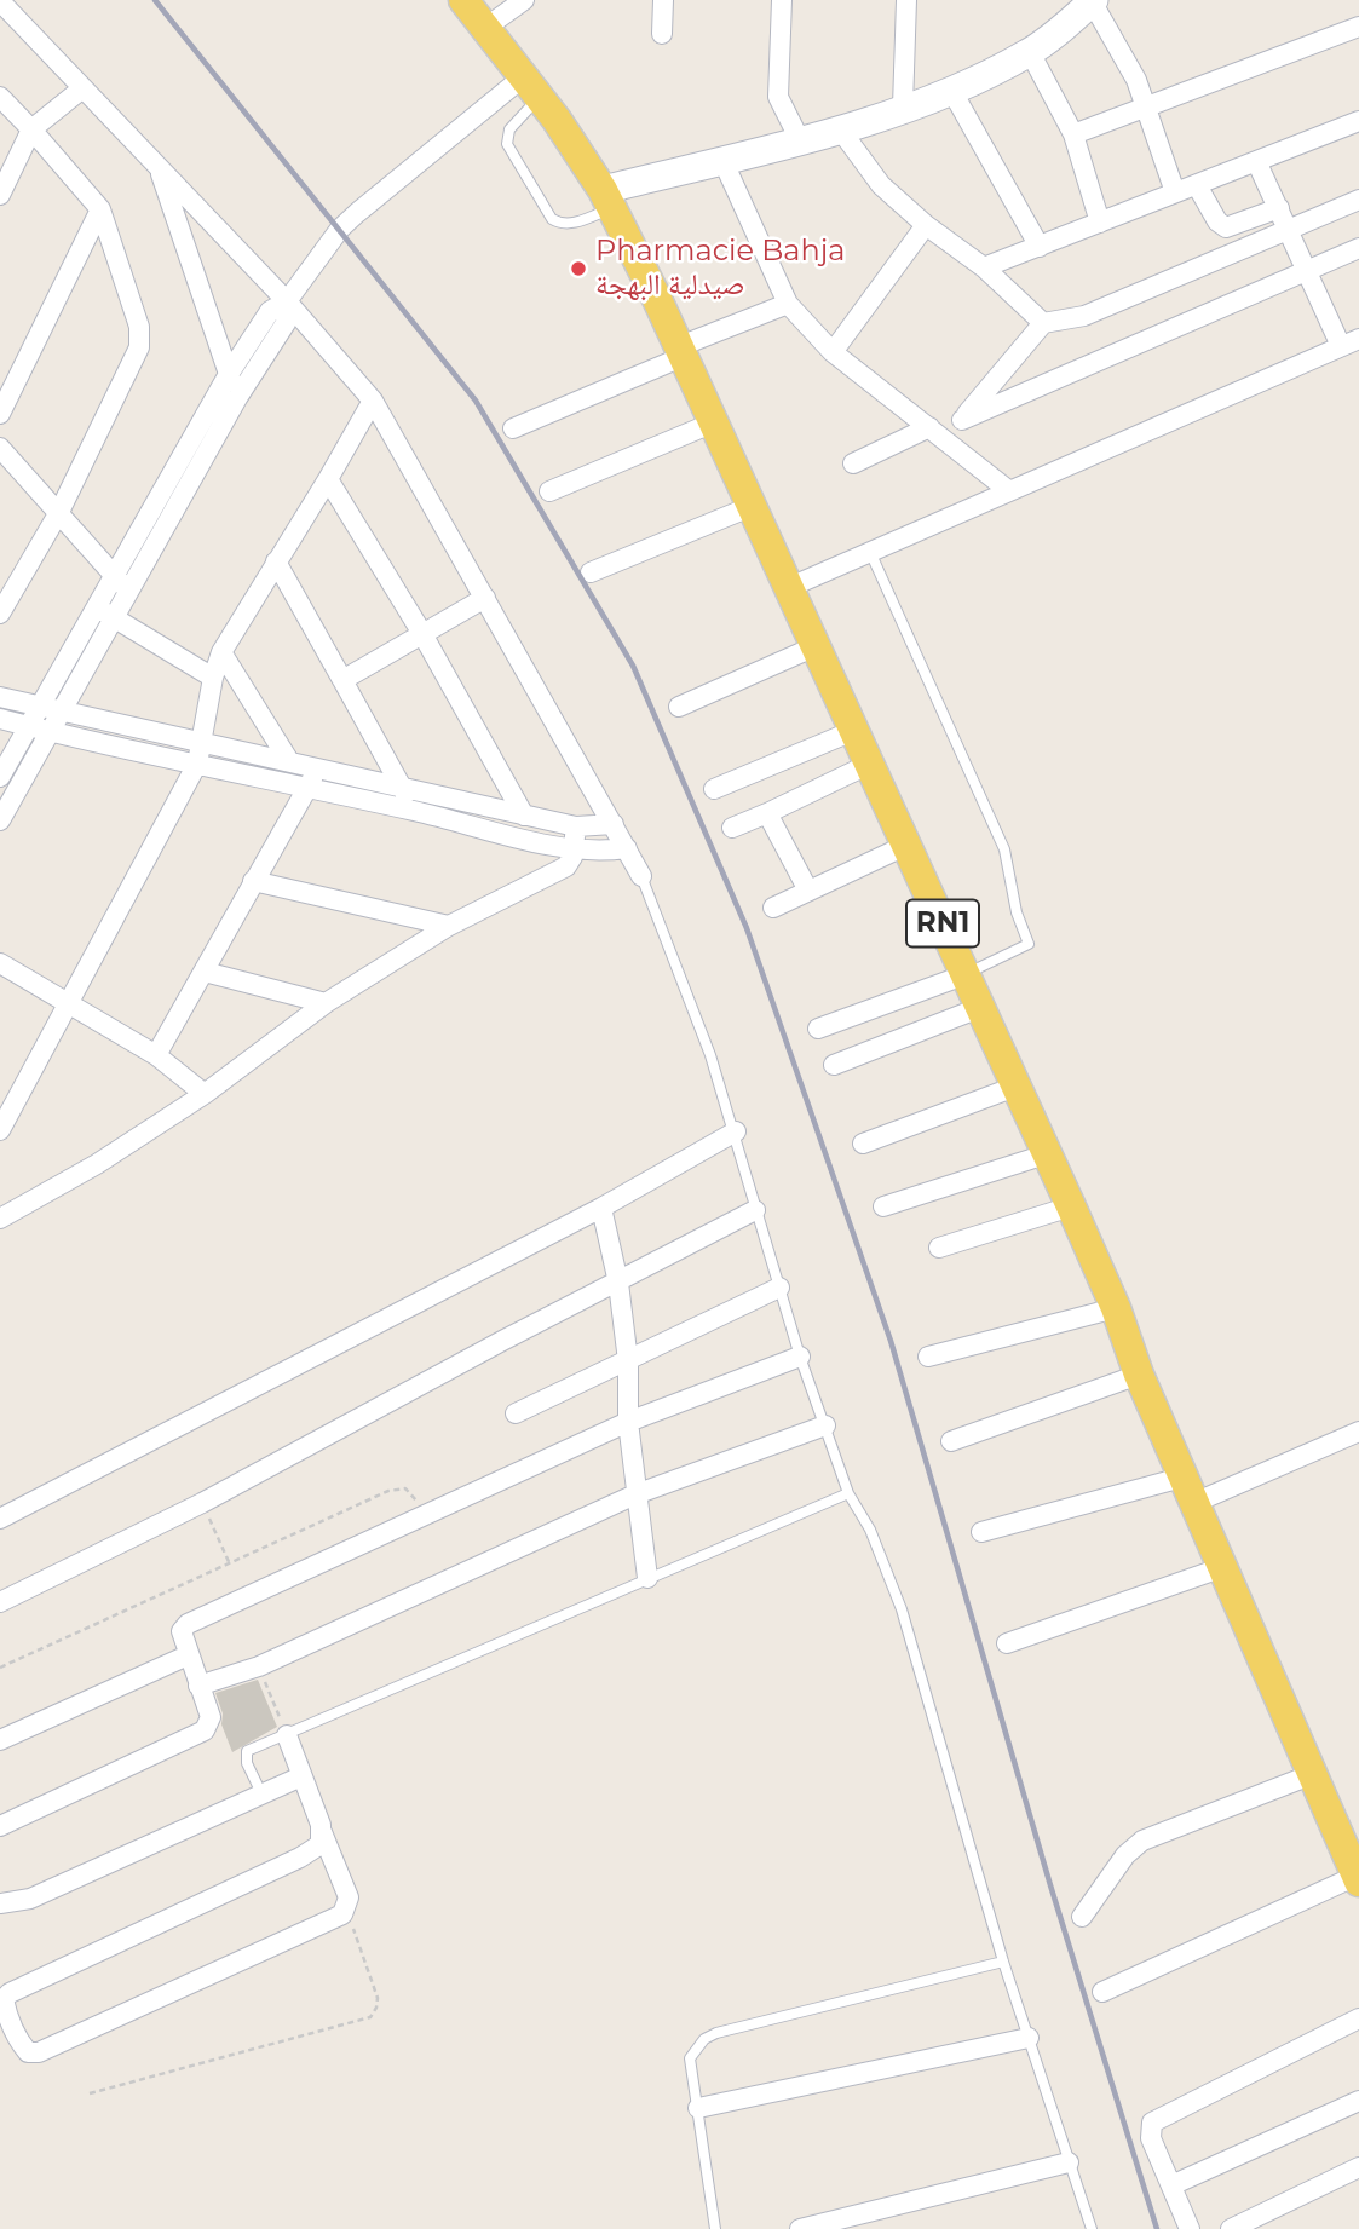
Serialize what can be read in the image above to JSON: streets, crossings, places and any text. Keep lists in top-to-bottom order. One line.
{"streets":{"main road":["RN1"]},"places":["Pharmacie Bahja صيدلية البهجة"]}
